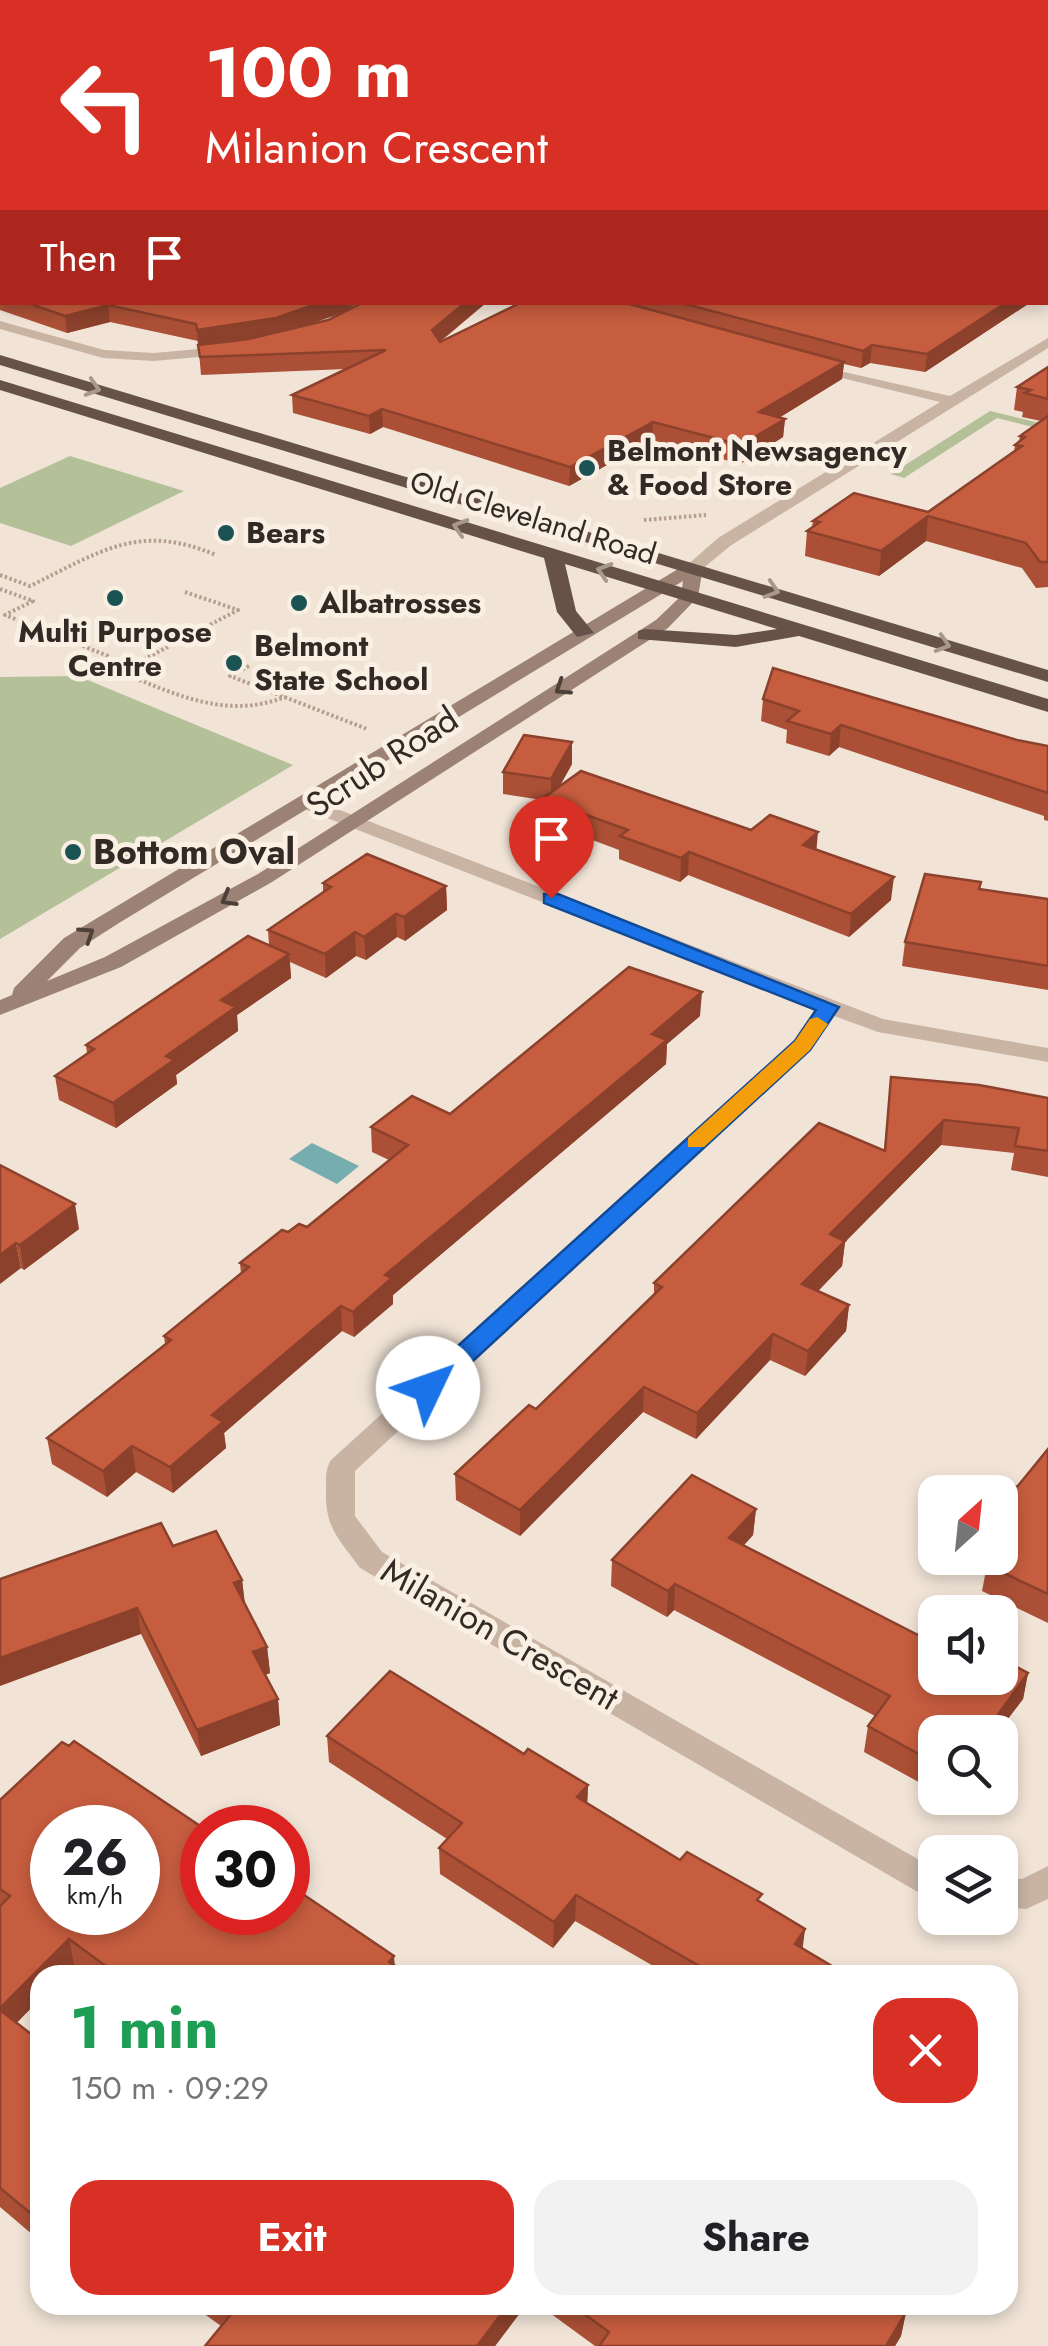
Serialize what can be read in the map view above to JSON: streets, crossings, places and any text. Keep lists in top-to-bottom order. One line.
{"streets":{"highway":["Old Cleveland Road"],"main road":["Scrub Road"],"street":["Milanion Crescent"]},"crossings":[["Old Cleveland Road","Scrub Road"]],"places":["Belmont Newsagency & Food Store","Bears","Multi Purpose Centre","Albatrosses","Belmont State School","Bottom Oval"],"north":"top right","page":{"turn":["100 m","Milanion Crescent"],"then":"Then","speed":"26 km/h","limit":"30","heading":["1 min","150 m · 09:29"],"buttons":["Exit","Share"]}}
